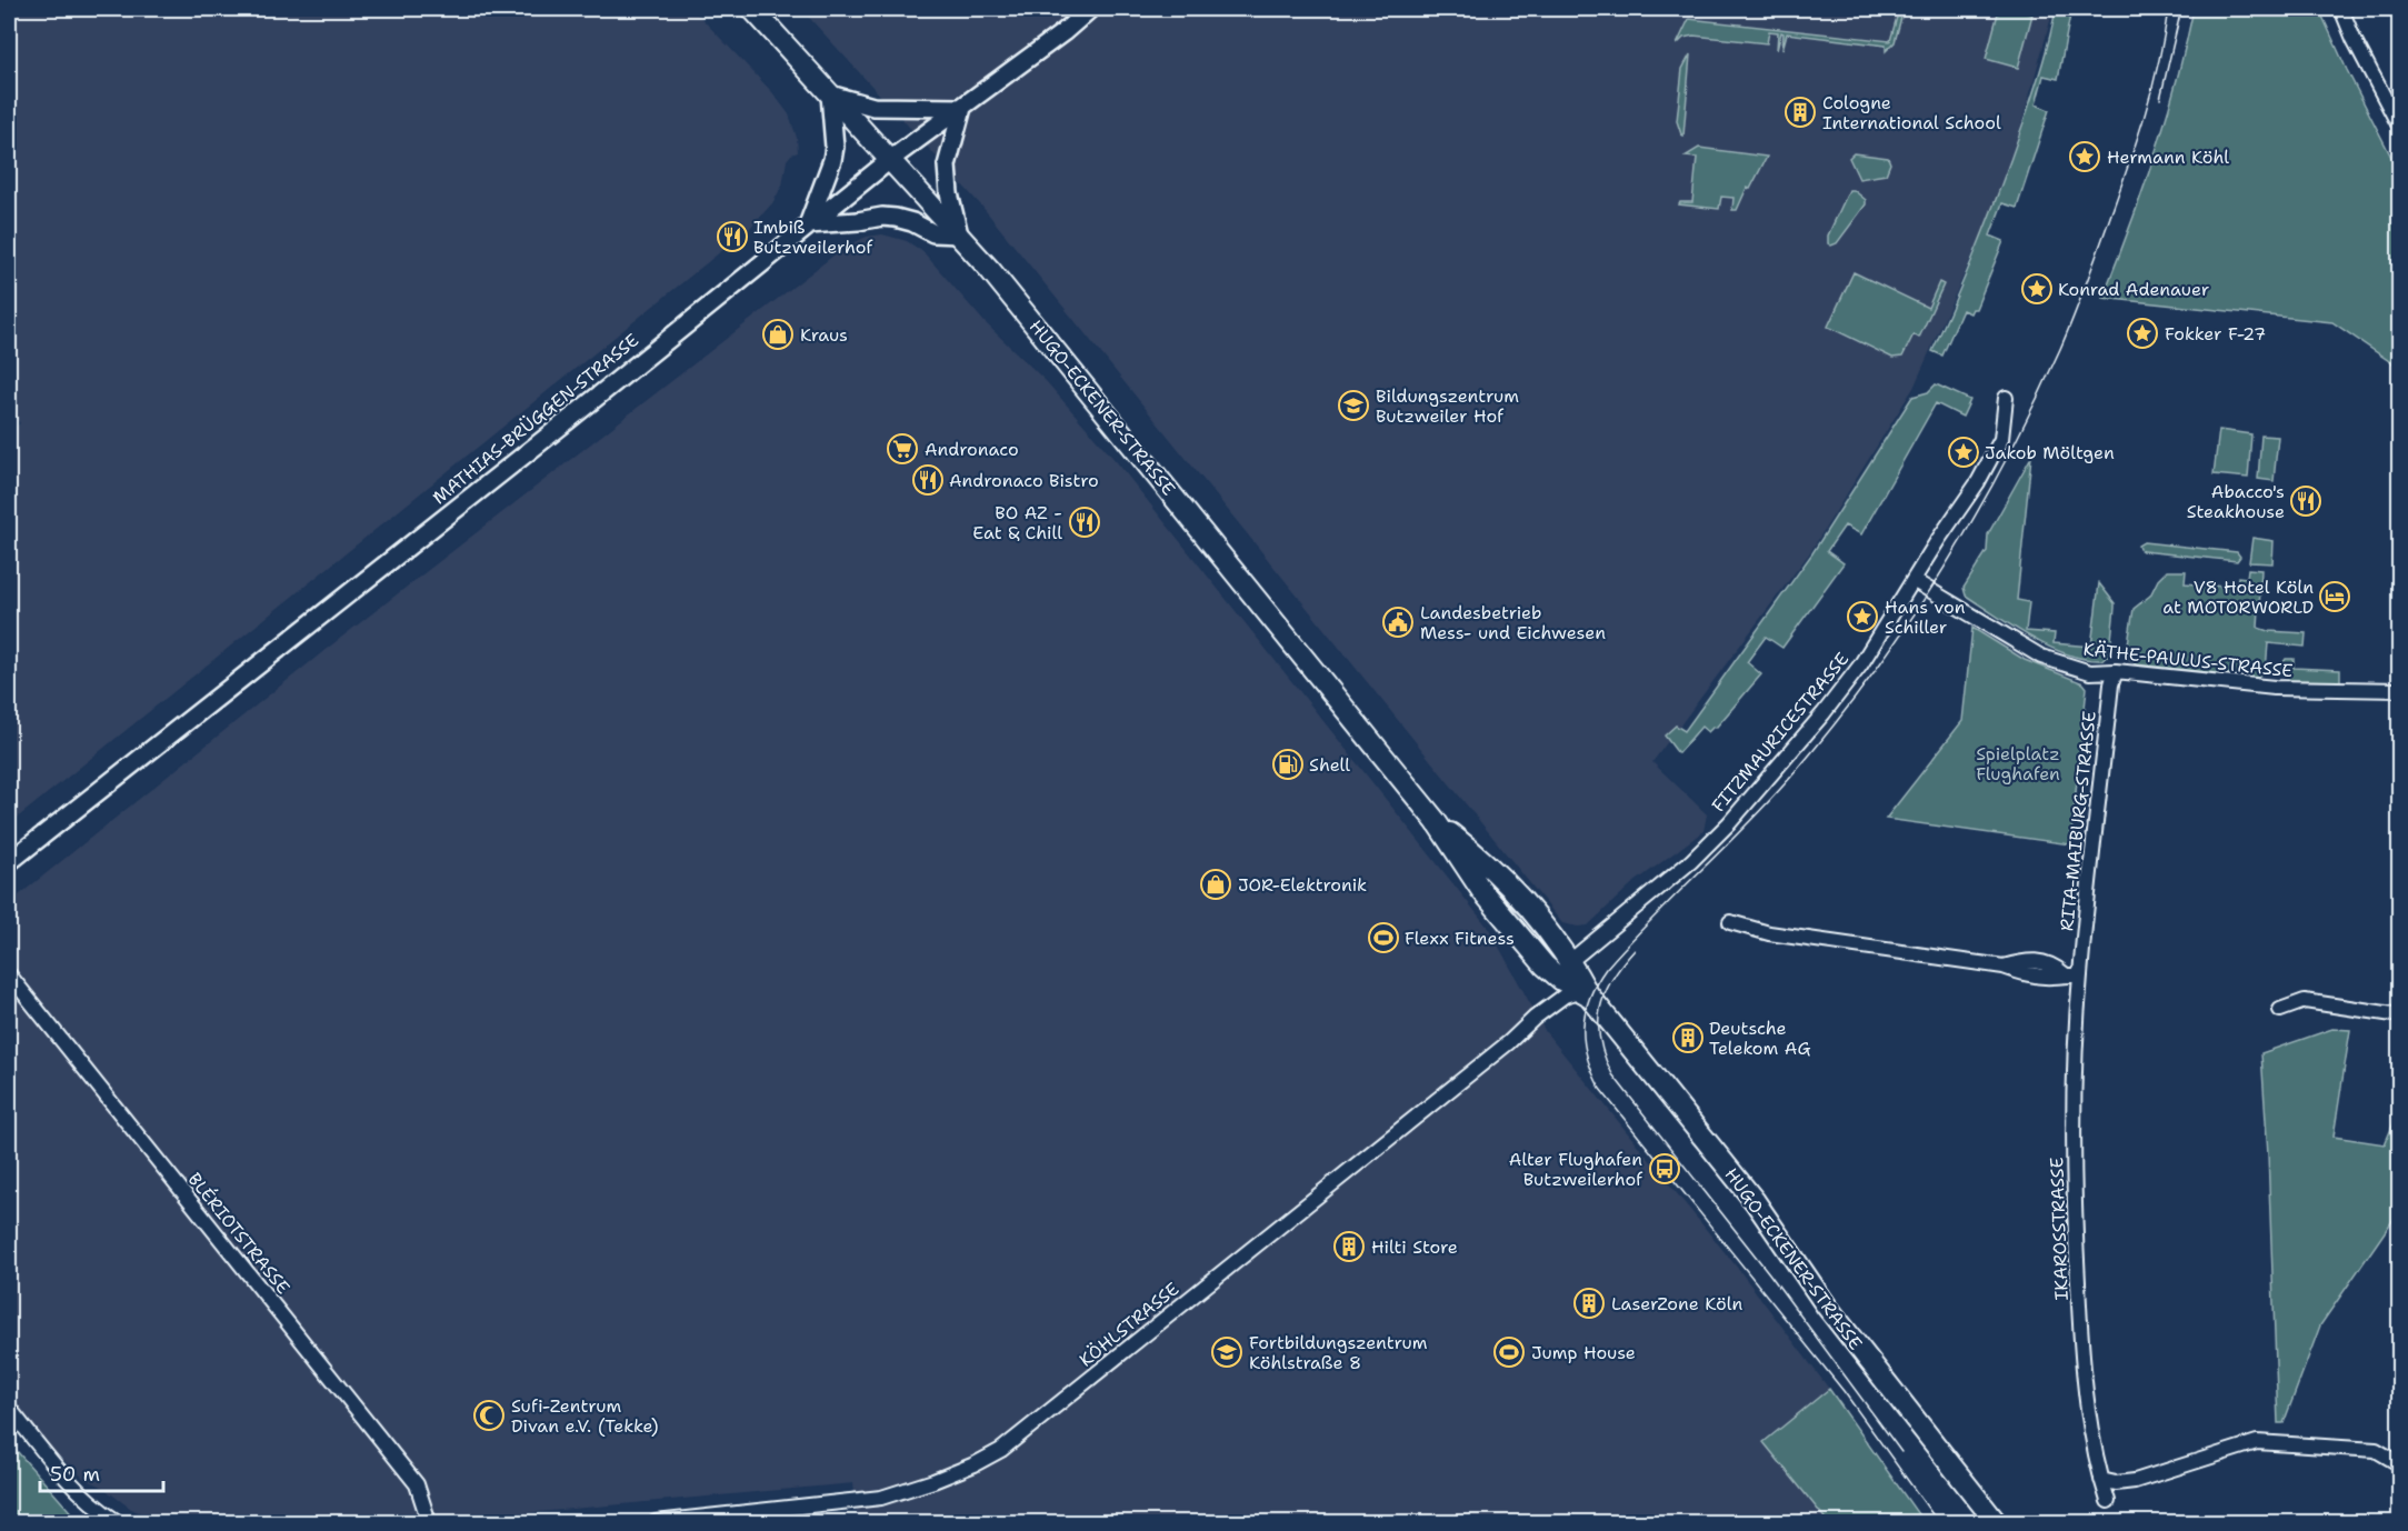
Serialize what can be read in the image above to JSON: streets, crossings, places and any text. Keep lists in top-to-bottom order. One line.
{"streets":{"main road":["HUGO-ECKENER-STRASSE"],"street":["MATHIAS-BRÜGGEN-STRASSE","KÄTHE-PAULUS-STRASSE","FITZMAURICESTRASSE","RITA-MAIBURG-STRASSE","IKAROSSTRASSE","BLÉRIOTSTRASSE","KÖHLSTRASSE"]},"crossings":[["HUGO-ECKENER-STRASSE","MATHIAS-BRÜGGEN-STRASSE"],["HUGO-ECKENER-STRASSE","FITZMAURICESTRASSE"],["HUGO-ECKENER-STRASSE","KÖHLSTRASSE"],["KÄTHE-PAULUS-STRASSE","FITZMAURICESTRASSE"],["KÄTHE-PAULUS-STRASSE","RITA-MAIBURG-STRASSE"],["RITA-MAIBURG-STRASSE","IKAROSSTRASSE"]],"parks":["Spielplatz Flughafen"],"places":{"building":["Cologne International School","Deutsche Telekom AG","Hilti Store","LaserZone Köln"],"place":["Hermann Köhl","Konrad Adenauer","Fokker F-27","Jakob Möltgen","Hans von Schiller"],"restaurant":["Imbiß Butzweilerhof","Andronaco Bistro","Abacco's Steakhouse","BO AZ - Eat & Chill"],"shop":["Kraus","JOR-Elektronik"],"school or university":["Bildungszentrum Butzweiler Hof","Fortbildungszentrum Köhlstraße 8"],"supermarket":["Andronaco"],"hotel":["V8 Hotel Köln at MOTORWORLD"],"public building":["Landesbetrieb Mess- und Eichwesen"],"fuel station":["Shell"],"sports":["Flexx Fitness","Jump House"],"bus stop":["Alter Flughafen Butzweilerhof"],"mosque":["Sufi-Zentrum Divan e.V. (Tekke)"]},"scale_bar":"50 m"}
